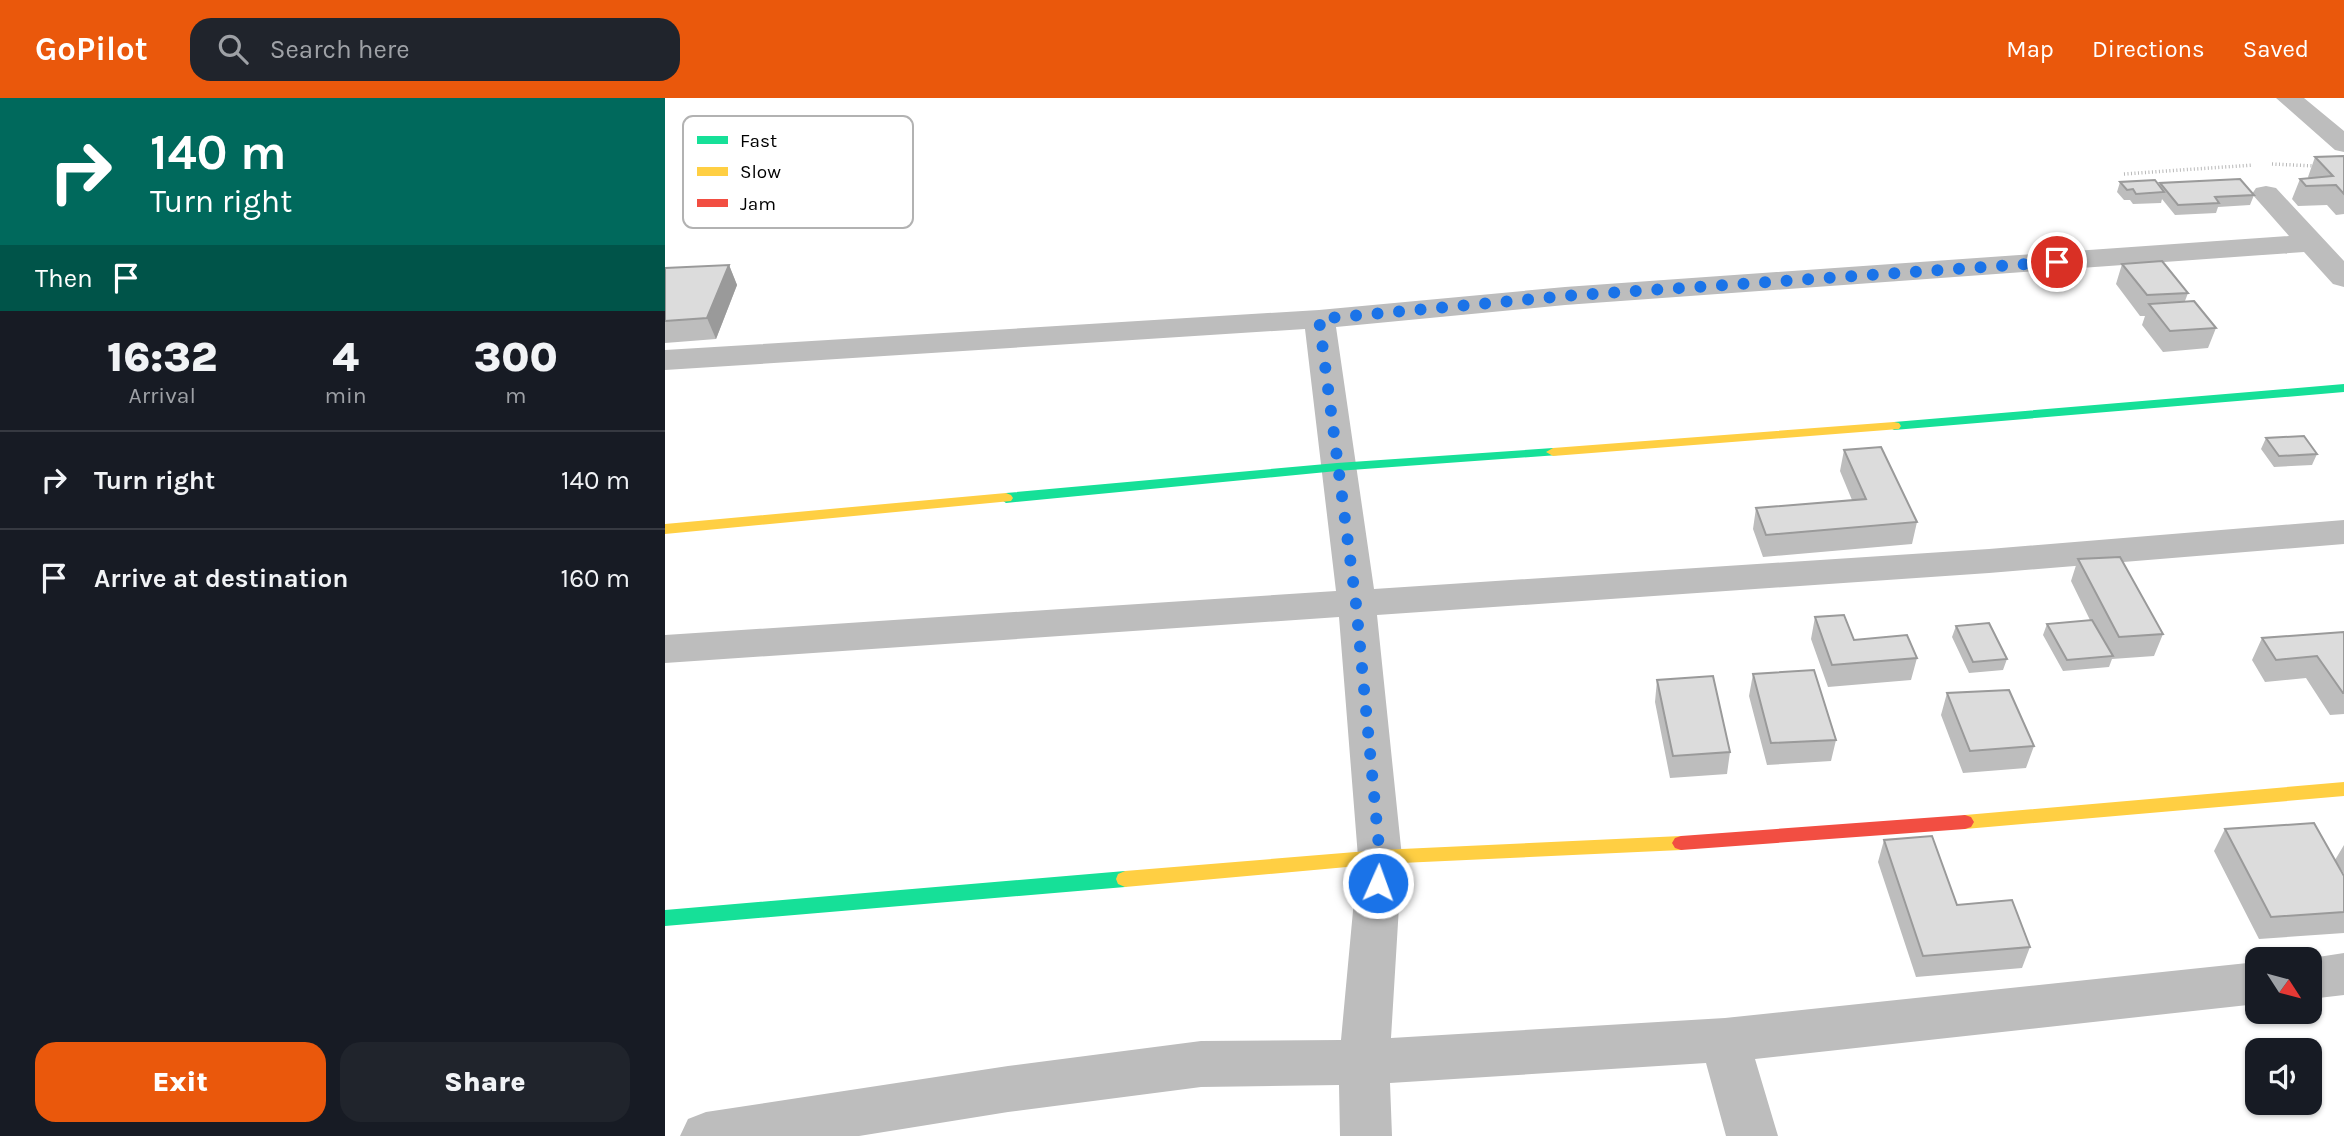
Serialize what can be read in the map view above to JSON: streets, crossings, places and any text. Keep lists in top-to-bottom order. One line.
{"legend":["Fast","Slow","Jam"],"north":"bottom right","page":{"header":"GoPilot","search":"Search here","nav":["Map","Directions","Saved"],"turn":["140 m","Turn right"],"then":"Then","eta":["16:32","Arrival","4","min","300","m"],"list":[{"name":"Turn right","value":"140 m"},{"name":"Arrive at destination","value":"160 m"}],"buttons":["Exit","Share"]}}
